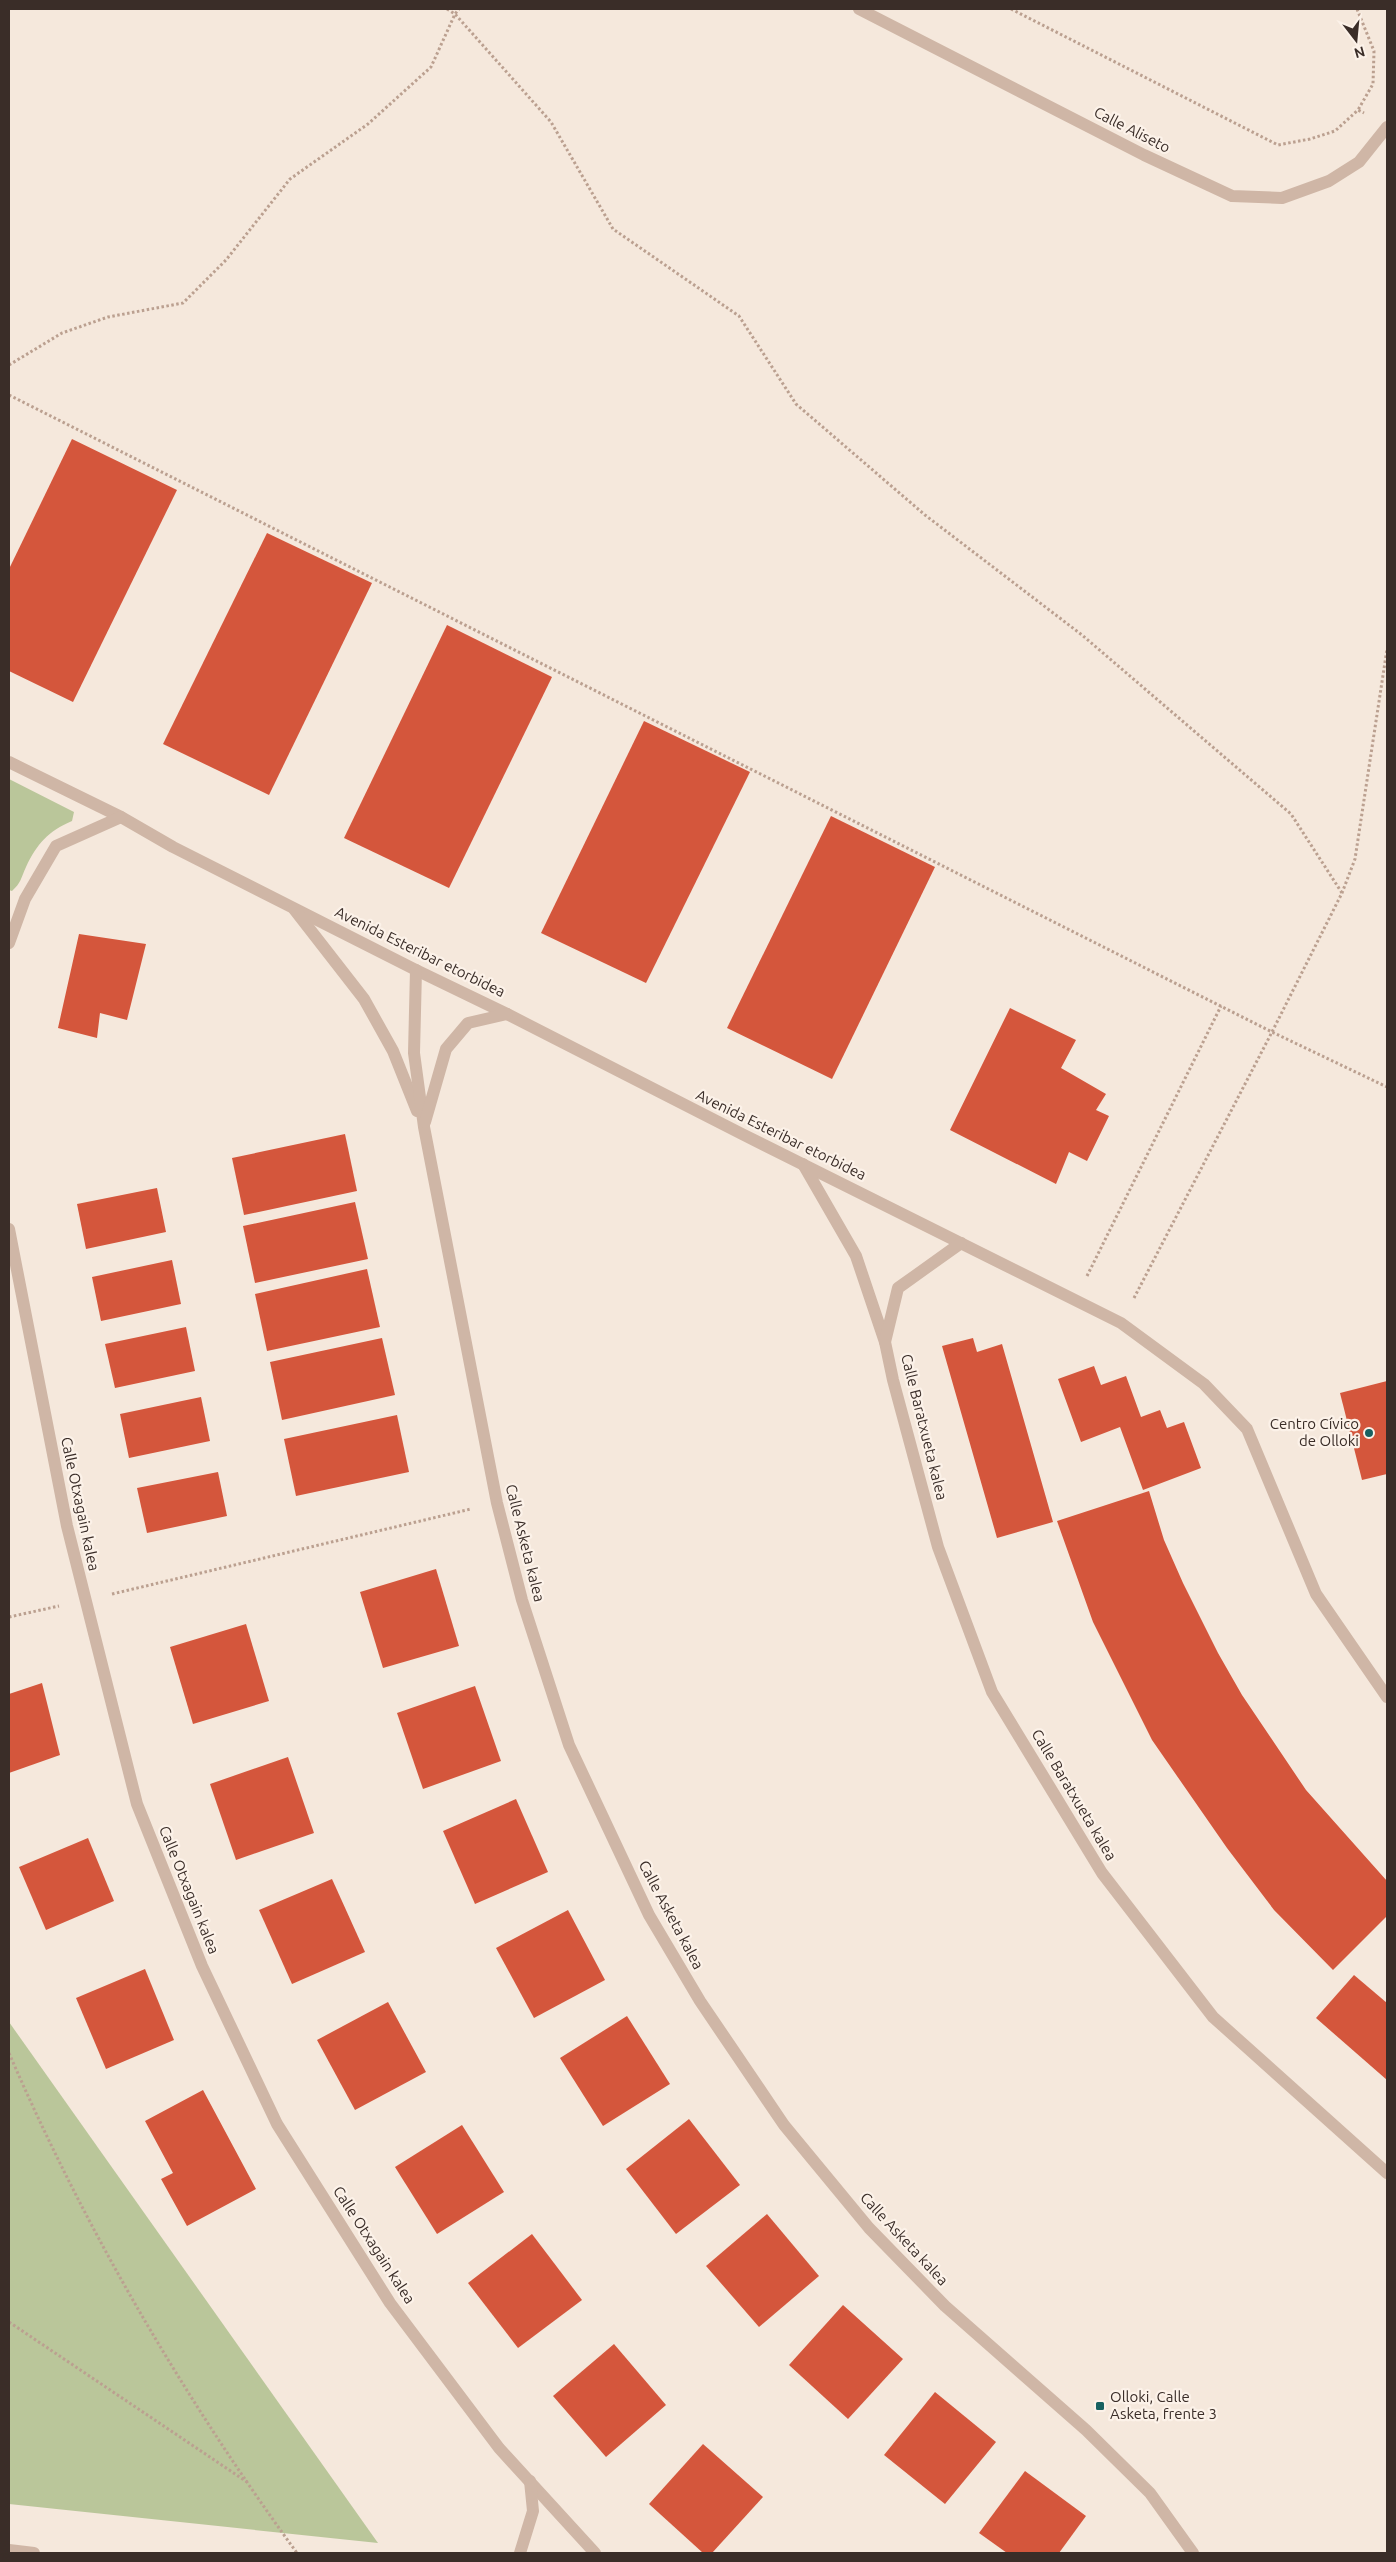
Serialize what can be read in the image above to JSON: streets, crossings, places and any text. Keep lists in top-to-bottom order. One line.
{"streets":{"street":["Calle Aliseto","Avenida Esteribar etorbidea","Calle Baratxueta kalea","Calle Otxagain kalea","Calle Asketa kalea"]},"crossings":[["Avenida Esteribar etorbidea","Calle Baratxueta kalea"],["Avenida Esteribar etorbidea","Calle Asketa kalea"]],"places":{"other":["Centro Cívico de Olloki"],"transit":["Olloki, Calle Asketa, frente 3"]},"north":"bottom"}
